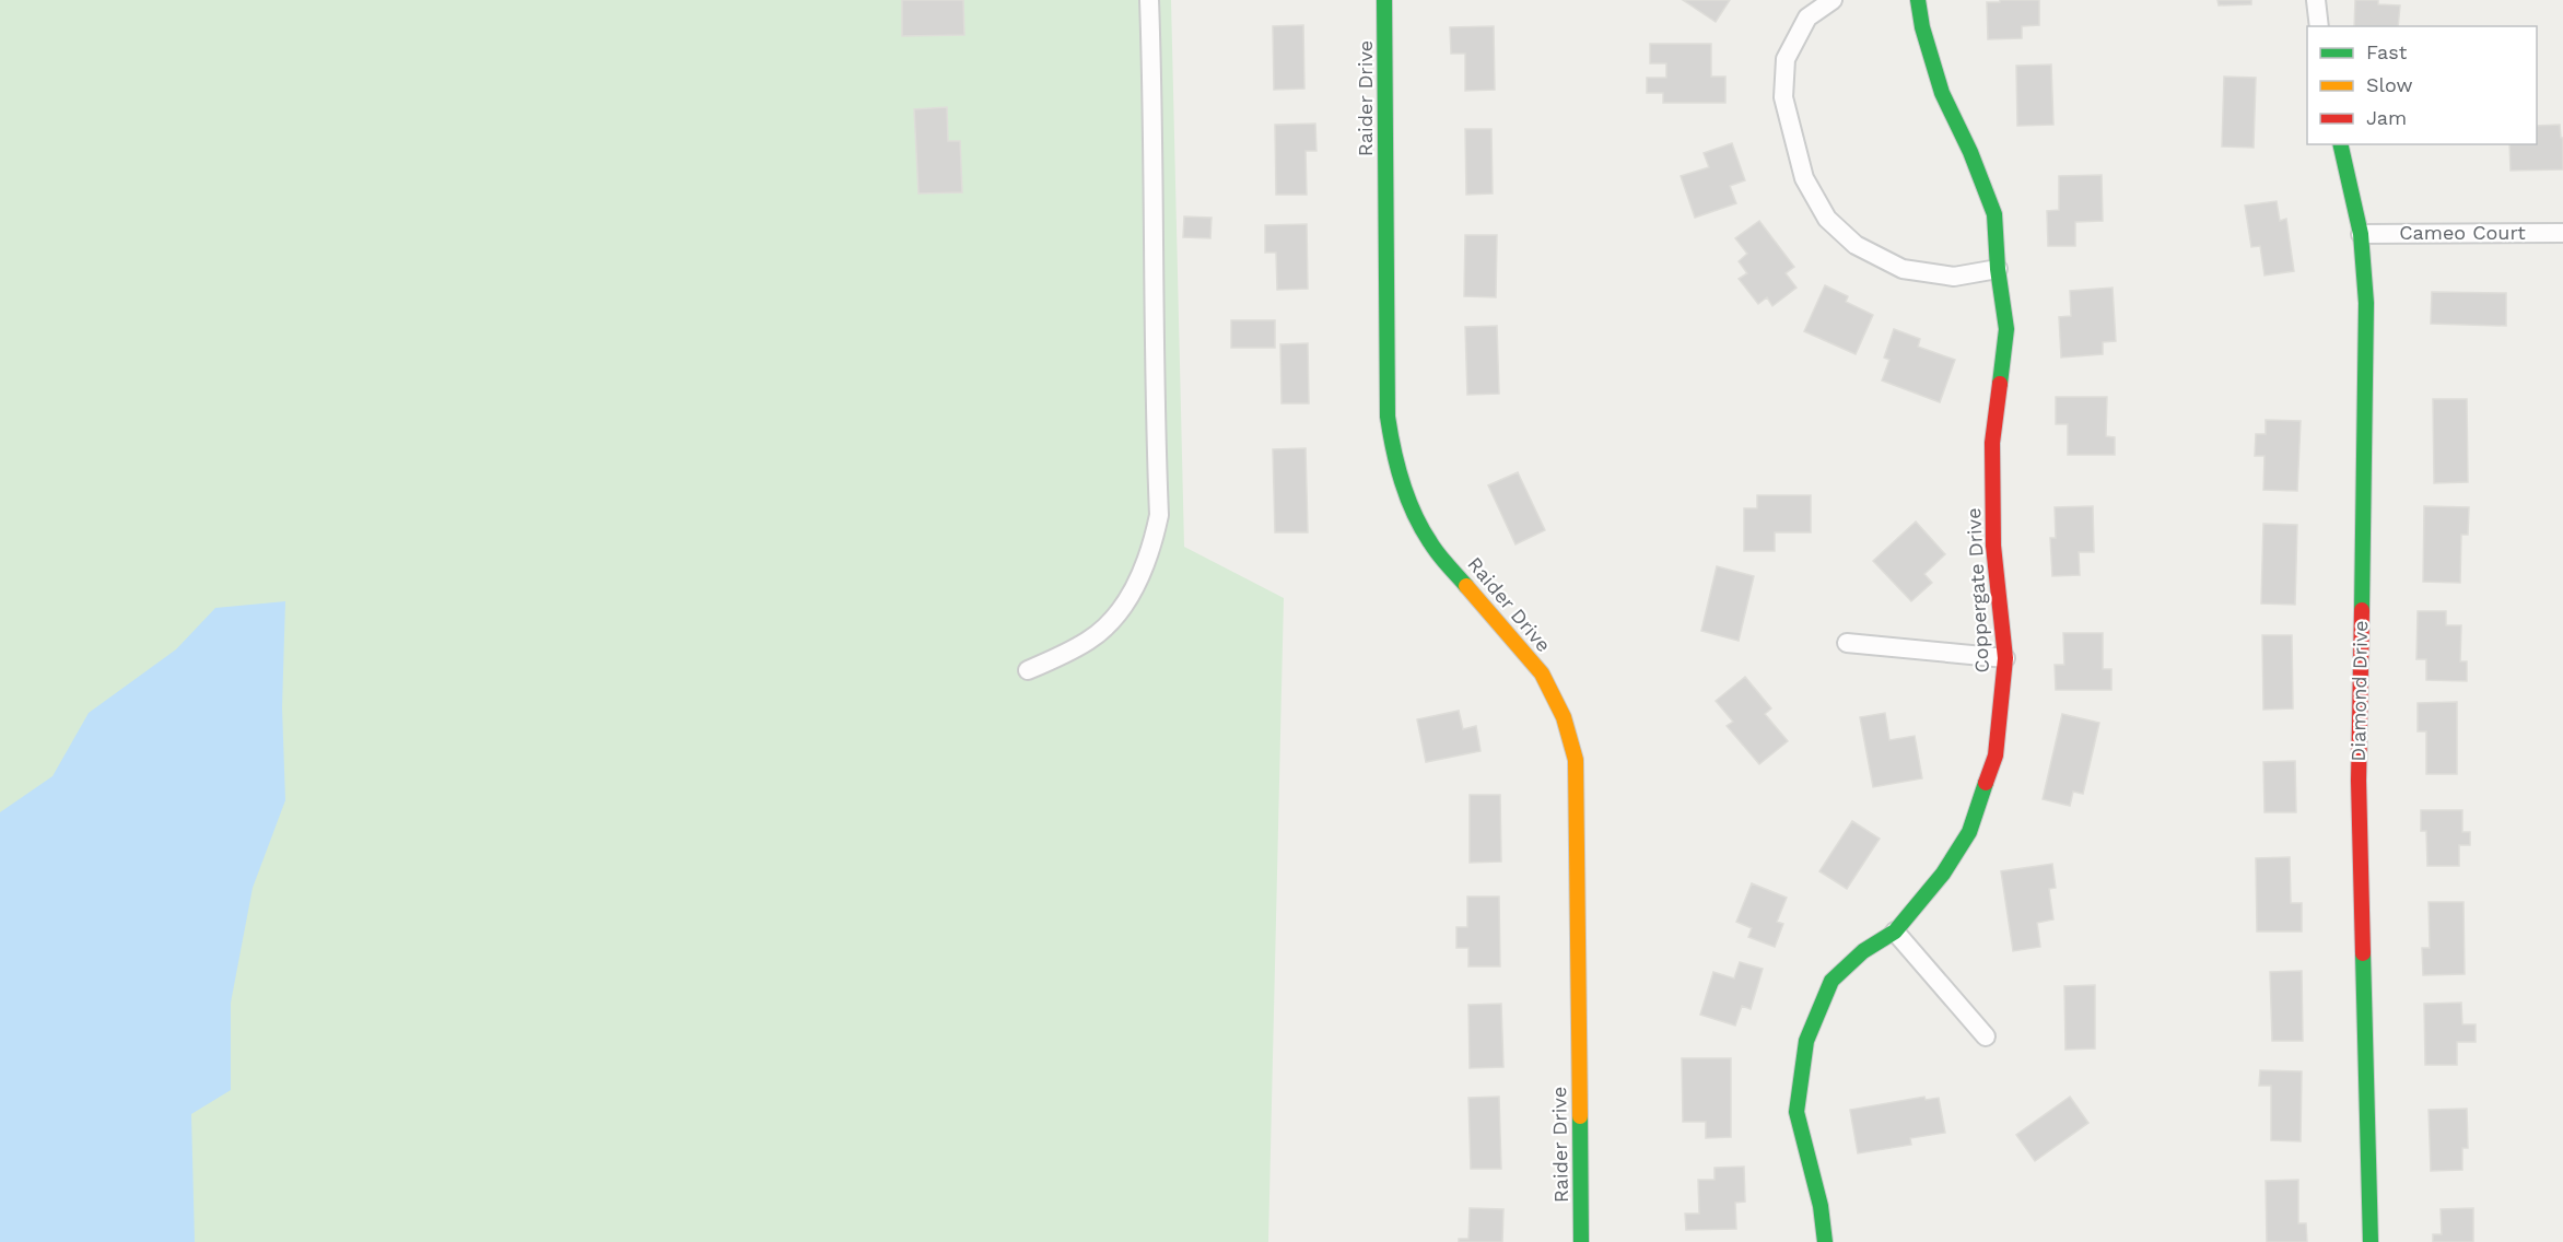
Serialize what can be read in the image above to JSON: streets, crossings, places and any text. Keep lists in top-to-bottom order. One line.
{"streets":{"street":["Raider Drive","Cameo Court","Coppergate Drive","Diamond Drive"]},"crossings":[["Cameo Court","Diamond Drive"]],"legend":["Fast","Slow","Jam"]}
